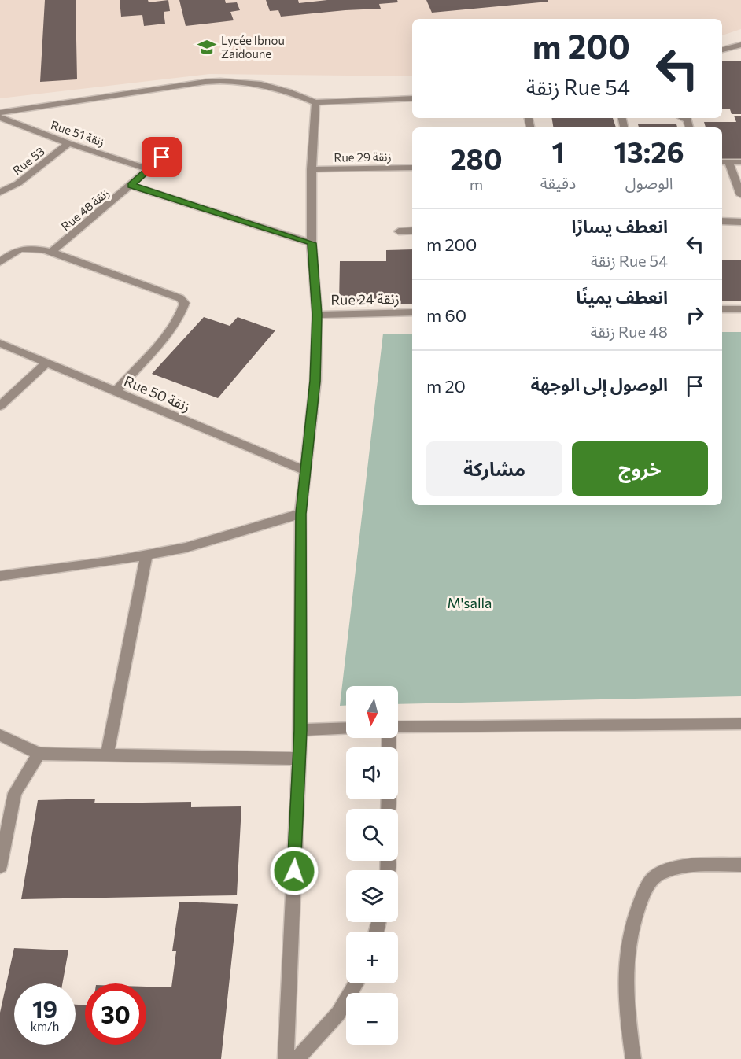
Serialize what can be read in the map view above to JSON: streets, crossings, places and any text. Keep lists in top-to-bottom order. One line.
{"streets":{"street":["Rue 51 زنقة","Rue 29 زنقة","Rue 53","Rue 48 زنقة","Rue 24 زنقة","Rue 50 زنقة"]},"crossings":[["Rue 51 زنقة","Rue 53"],["Rue 51 زنقة","Rue 48 زنقة"]],"parks":["M'salla"],"places":{"school or university":["Lycée Ibnou Zaidoune"]},"north":"bottom","page":{"turn":["200 m","Rue 54 زنقة"],"eta":["13:26","الوصول","1","دقيقة","280","m"],"list":[{"name":"انعطف يسارًا","note":"Rue 54 زنقة","value":"200 m"},{"name":"انعطف يمينًا","note":"Rue 48 زنقة","value":"60 m"},{"name":"الوصول إلى الوجهة","value":"20 m"}],"buttons":["خروج","مشاركة"],"map_buttons":["+","−"],"speed":"19 km/h","limit":"30"}}
